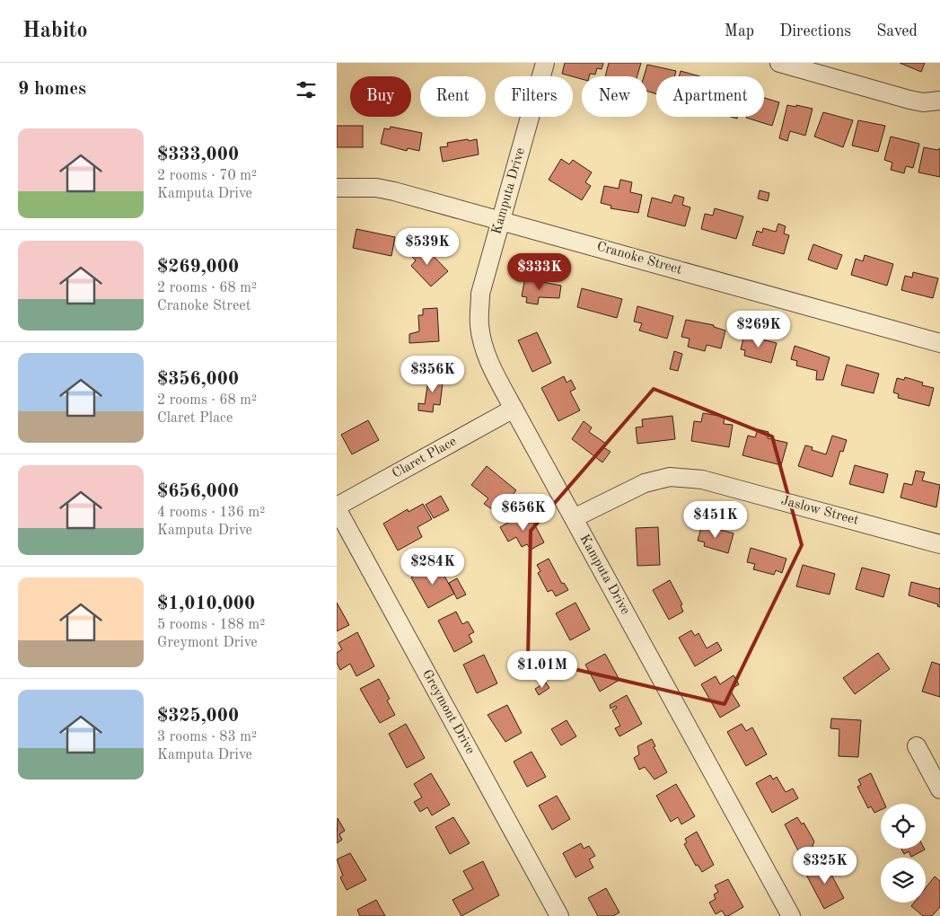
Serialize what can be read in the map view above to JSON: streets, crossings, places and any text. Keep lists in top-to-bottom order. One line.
{"streets":{"street":["Kamputa Drive","Cranoke Street","Claret Place","Jaslow Street","Greymont Drive"]},"crossings":[["Kamputa Drive","Cranoke Street"],["Kamputa Drive","Claret Place"],["Kamputa Drive","Jaslow Street"],["Claret Place","Greymont Drive"]],"page":{"header":"Habito","nav":["Map","Directions","Saved"],"heading":"9 homes","chip":["Buy","Rent","Filters","New","Apartment"],"list":[{"name":"$333,000","note":"2 rooms · 70 m² · Kamputa Drive"},{"name":"$269,000","note":"2 rooms · 68 m² · Cranoke Street"},{"name":"$356,000","note":"2 rooms · 68 m² · Claret Place"},{"name":"$656,000","note":"4 rooms · 136 m² · Kamputa Drive"},{"name":"$1,010,000","note":"5 rooms · 188 m² · Greymont Drive"},{"name":"$325,000","note":"3 rooms · 83 m² · Kamputa Drive"}],"price":["$539K","$333K","$269K","$356K","$656K","$451K","$284K","$1.01M","$325K"]}}
